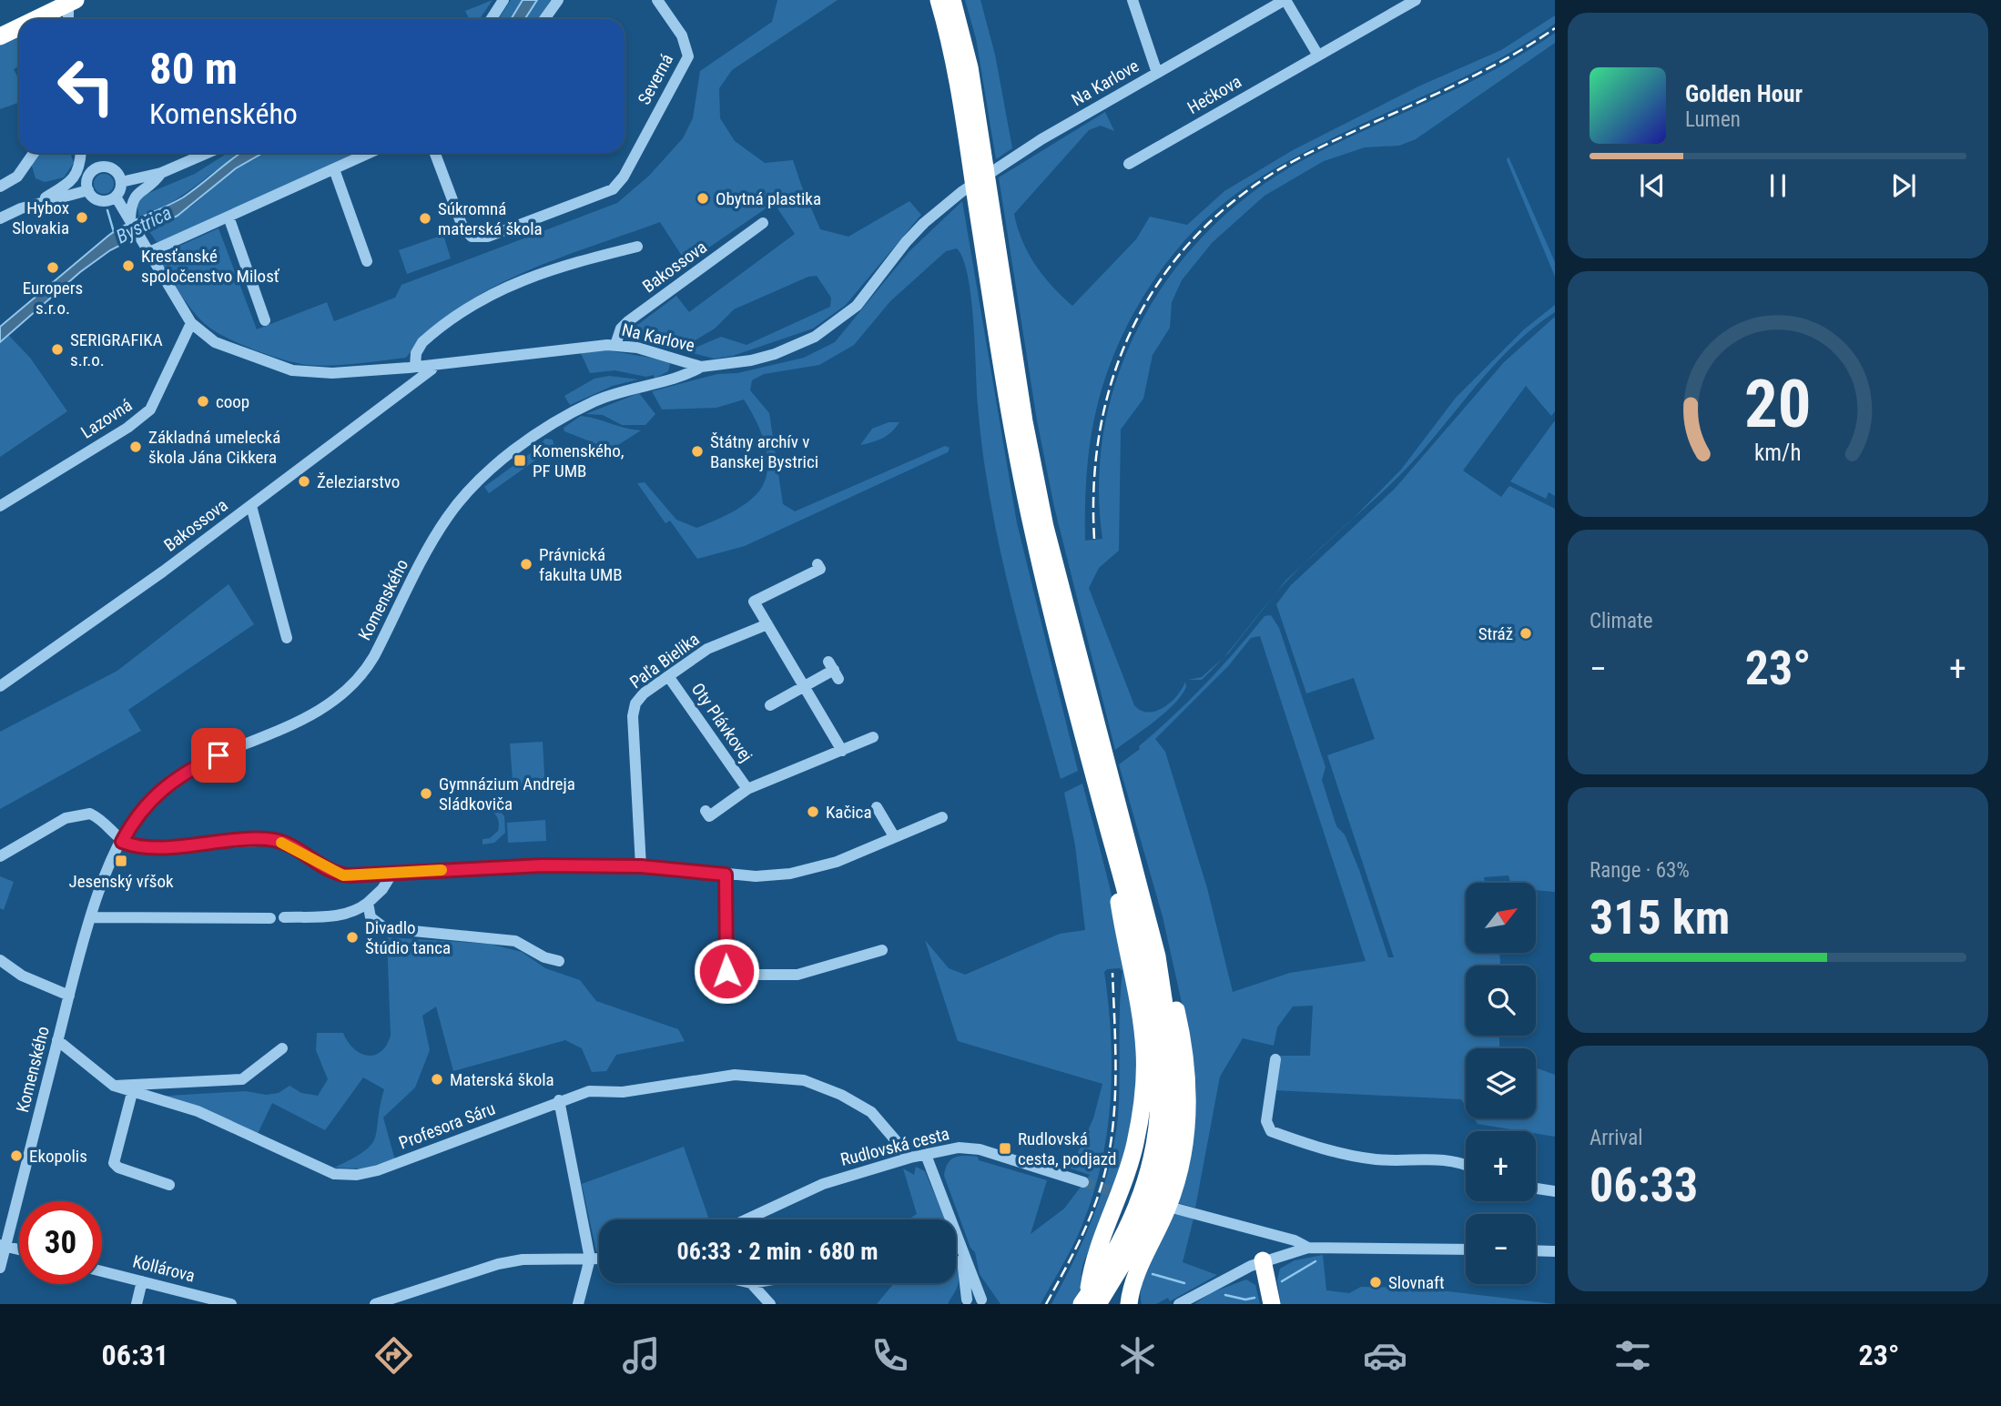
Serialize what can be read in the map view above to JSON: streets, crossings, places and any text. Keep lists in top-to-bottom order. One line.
{"streets":{"street":["Severná","Na Karlove","Hečkova","Bakossova","Lazovná","Komenského","Paľa Bielika","Oty Plávkovej","Profesora Sáru","Rudlovská cesta","Kollárova"]},"crossings":[["Na Karlove","Bakossova"],["Na Karlove","Lazovná"],["Na Karlove","Komenského"],["Komenského","Profesora Sáru"],["Paľa Bielika","Oty Plávkovej"],["Profesora Sáru","Rudlovská cesta"]],"water":["Bystrica"],"places":{"other":["Obytná plastika","Hybox Slovakia","Súkromná materská škola","Kresťanské spoločenstvo Milosť","Europers s.r.o.","SERIGRAFIKA s.r.o.","coop","Základná umelecká škola Jána Cikkera","Štátny archív v Banskej Bystrici","Železiarstvo","Právnická fakulta UMB","Stráž","Gymnázium Andreja Sládkoviča","Kačica","Divadlo Štúdio tanca","Materská škola","Ekopolis","Slovnaft"],"transit":["Komenského, PF UMB","Jesenský vŕšok","Rudlovská cesta, podjazd"]},"north":"top right","page":{"turn":["80 m","Komenského"],"song":["Golden Hour","Lumen"],"tile":["Climate",["Range · 63%","315 km"],["Arrival","06:33"]],"heat":["−","23°","+"],"map_buttons":["+","−"],"limit":"30","trip":"06:33 · 2 min · 680 m","tabs":["06:31","23°"],"gauge":["20","km/h"]}}
